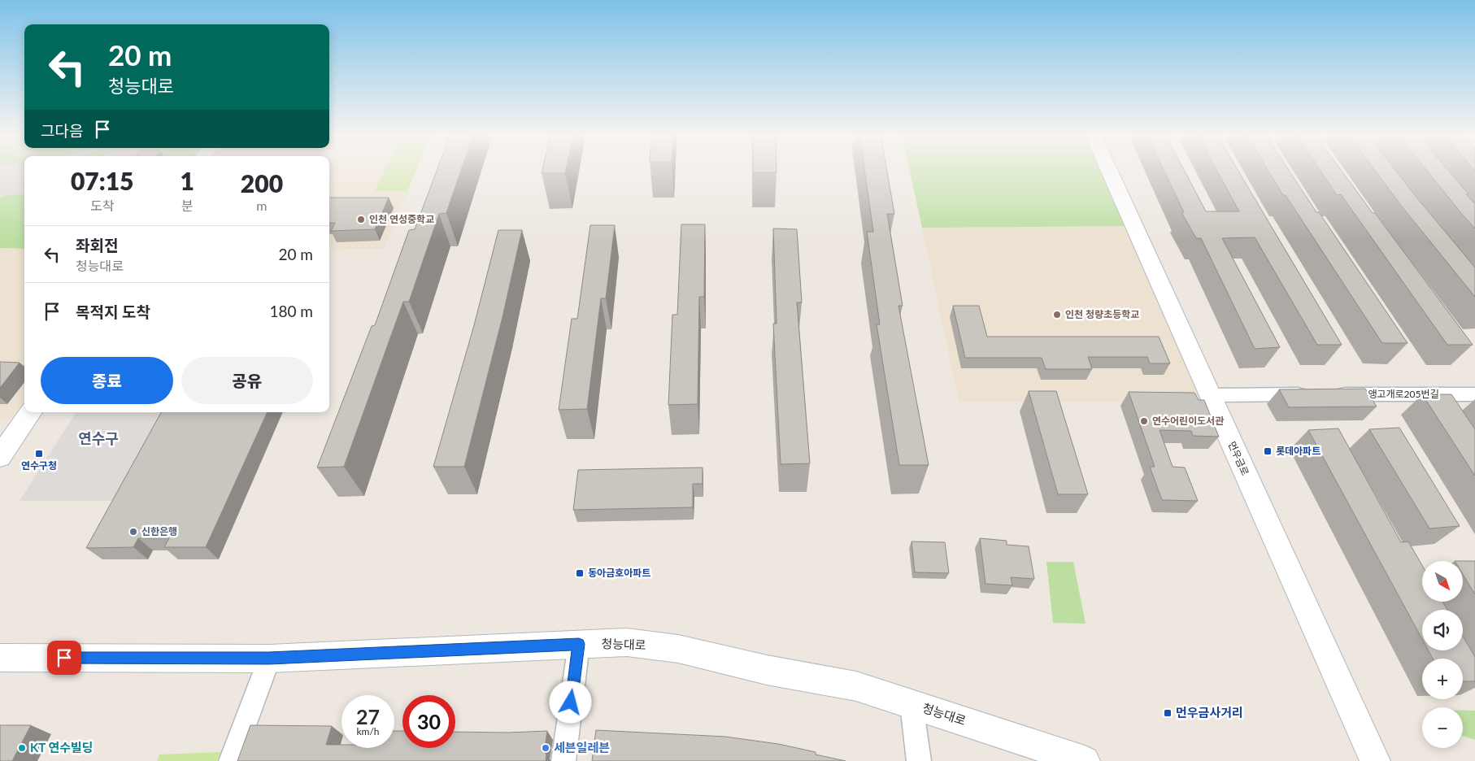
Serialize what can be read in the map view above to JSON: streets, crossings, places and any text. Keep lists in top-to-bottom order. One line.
{"streets":{"main road":["먼우금로","청능대로"],"street":["앵고개로205번길"]},"crossings":[["앵고개로205번길","먼우금로"]],"districts":["연수구"],"places":{"other":["인천 연성중학교","인천 청량초등학교","연수어린이도서관","신한은행","KT 연수빌딩","세븐일레븐"],"transit":["롯데아파트","연수구청","동아금호아파트","먼우금사거리"]},"north":"bottom right","page":{"turn":["20 m","청능대로"],"then":"그다음","eta":["07:15","도착","1","분","200","m"],"list":[{"name":"좌회전","note":"청능대로","value":"20 m"},{"name":"목적지 도착","value":"180 m"}],"buttons":["종료","공유"],"map_buttons":["+","−"],"speed":"27 km/h","limit":"30"}}
